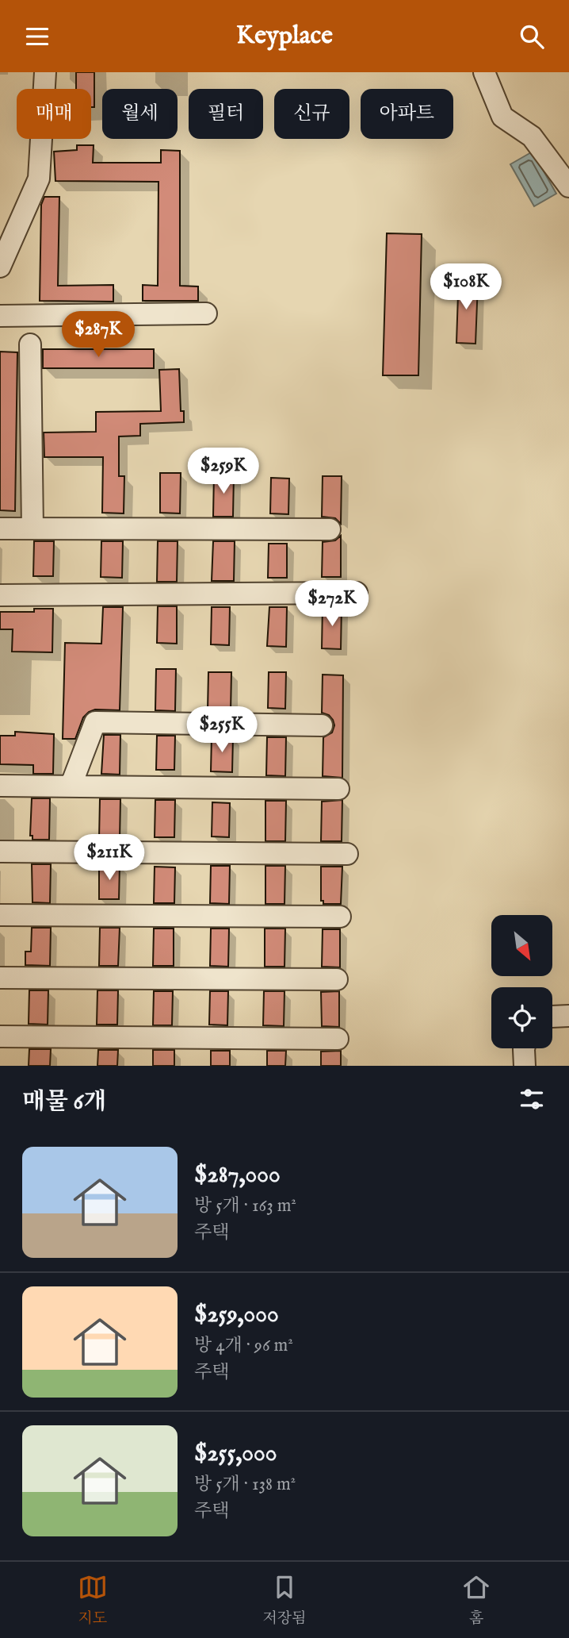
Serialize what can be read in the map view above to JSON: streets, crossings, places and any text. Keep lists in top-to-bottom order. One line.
{"north":"bottom right","page":{"header":"Keyplace","chip":["매매","월세","필터","신규","아파트"],"price":["$108K","$287K","$259K","$272K","$255K","$211K"],"heading":"매물 6개","list":[{"name":"$287,000","note":"방 5개 · 163 m² · 주택"},{"name":"$259,000","note":"방 4개 · 96 m² · 주택"},{"name":"$255,000","note":"방 5개 · 138 m² · 주택"}],"tabs":["지도","저장됨","홈"]}}
